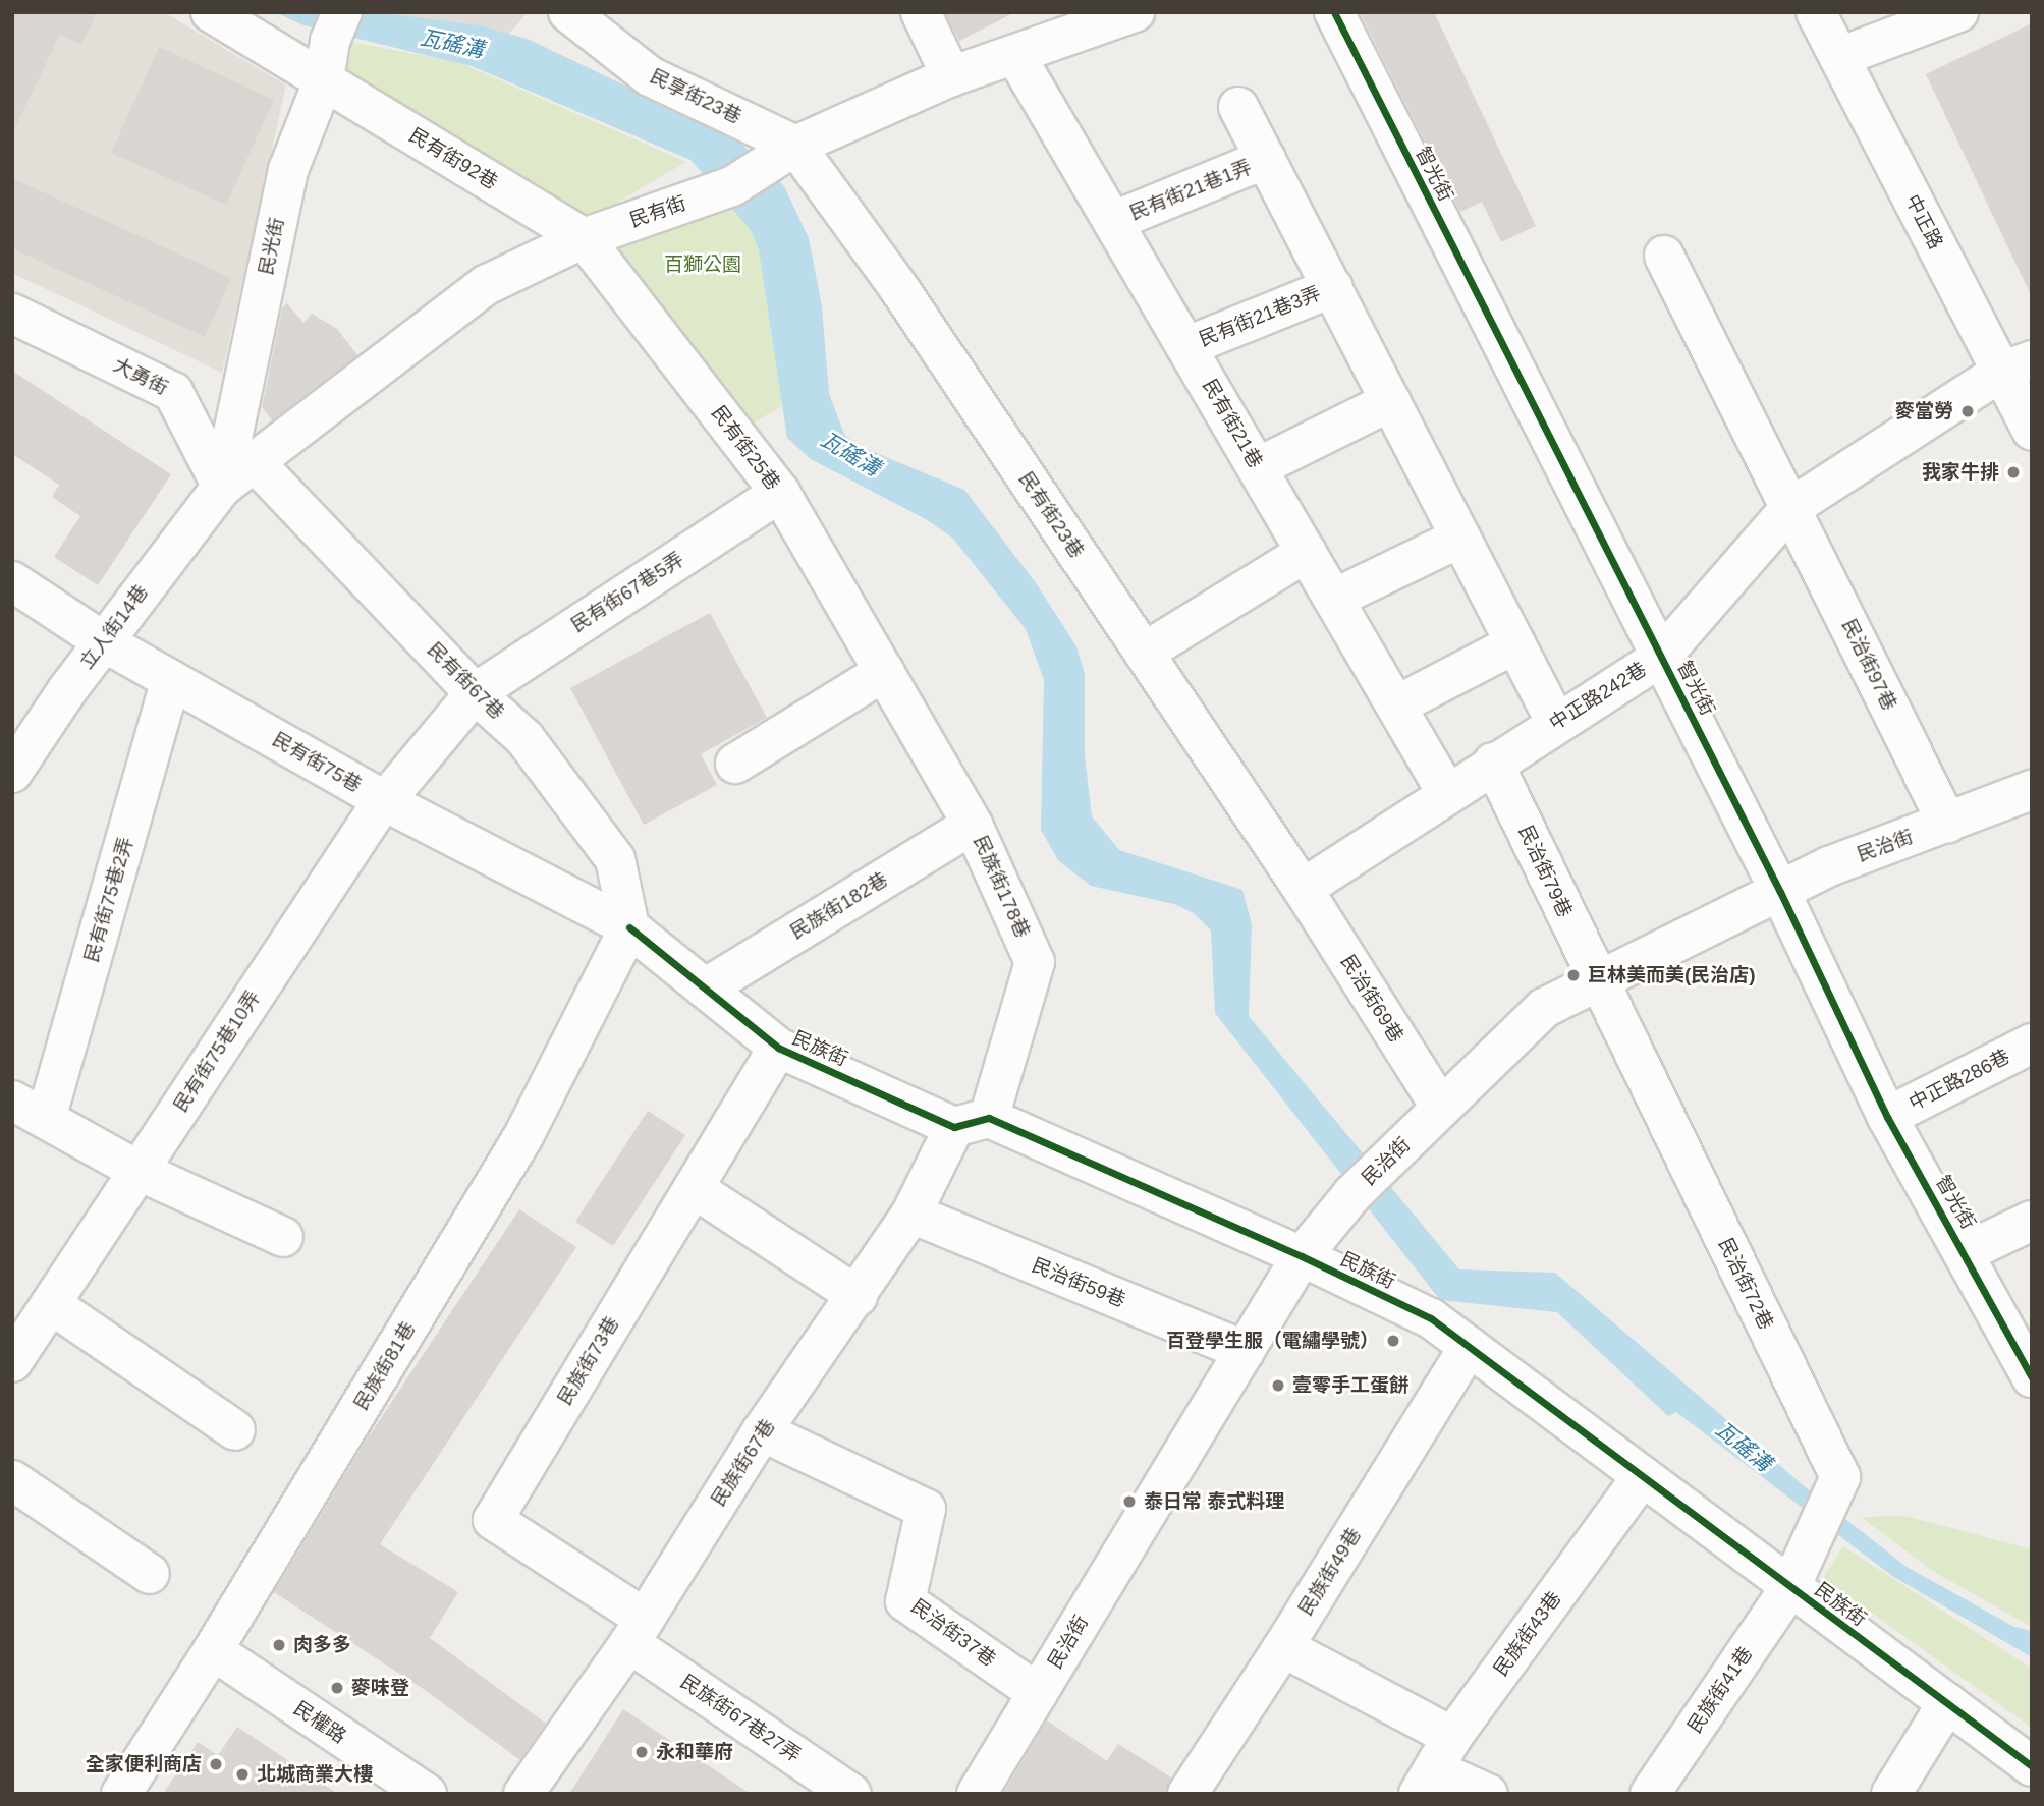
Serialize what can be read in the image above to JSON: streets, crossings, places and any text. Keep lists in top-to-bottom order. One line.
{"streets":{"street":["民享街23巷","民有街92巷","智光街","民有街21巷1弄","民有街","中正路","民光街","民有街21巷3弄","大勇街","民有街21巷","民有街25巷","民有街23巷","民有街67巷5弄","立人街14巷","民治街97巷","民有街67巷","中正路242巷","民有街75巷","民治街","民治街79巷","民族街178巷","民有街75巷2弄","民族街182巷","民治街69巷","民族街","民有街75巷10弄","中正路286巷","民治街59巷","民治街72巷","民族街73巷","民族街81巷","民族街67巷","民族街49巷","民治街37巷","民族街43巷","民族街41巷","民族街67巷27弄","民權路"]},"crossings":[["民享街23巷","民有街"],["民享街23巷","民有街23巷"],["民有街92巷","民有街"],["民有街92巷","民光街"],["民有街92巷","民有街25巷"],["智光街","中正路242巷"],["智光街","民治街"],["智光街","中正路286巷"],["民有街21巷1弄","民有街21巷"],["民有街","民光街"],["民有街","大勇街"],["民有街","民有街21巷"],["民有街","民有街25巷"],["民有街","民有街23巷"],["民有街","立人街14巷"],["民有街","民有街67巷"],["中正路","中正路242巷"],["民光街","大勇街"],["民光街","立人街14巷"],["民有街21巷3弄","民有街21巷"],["大勇街","立人街14巷"],["民有街21巷","中正路242巷"],["民有街25巷","民有街67巷5弄"],["民有街25巷","民族街178巷"],["民有街23巷","中正路242巷"],["民有街23巷","民治街69巷"],["民有街67巷5弄","民有街67巷"],["民有街67巷5弄","民有街75巷"],["民有街67巷5弄","民有街75巷10弄"],["立人街14巷","民有街75巷"],["民治街97巷","中正路242巷"],["民治街97巷","民治街"],["民有街67巷","民有街75巷"],["民有街67巷","民族街"],["民有街67巷","民族街81巷"],["中正路242巷","民治街79巷"],["中正路242巷","民治街69巷"],["民有街75巷","民有街75巷2弄"],["民有街75巷","民族街"],["民有街75巷","民有街75巷10弄"],["民有街75巷","民族街81巷"],["民治街","民治街79巷"],["民治街","民治街69巷"],["民治街","民族街"],["民治街","民治街59巷"],["民治街","民治街72巷"],["民治街","民治街37巷"],["民治街79巷","民治街72巷"],["民族街178巷","民族街182巷"],["民族街178巷","民族街"],["民族街178巷","民族街67巷"],["民族街182巷","民族街"],["民族街","民治街72巷"],["民族街","民族街73巷"],["民族街","民族街81巷"],["民族街","民族街67巷"],["民族街","民族街49巷"],["民族街","民族街43巷"],["民族街","民族街41巷"],["民治街59巷","民族街67巷"],["民治街72巷","民族街41巷"],["民族街73巷","民族街67巷"],["民族街73巷","民族街67巷27弄"],["民族街81巷","民權路"],["民族街67巷","民治街37巷"],["民族街67巷","民族街67巷27弄"]],"water":["瓦磘溝"],"parks":["百獅公園"],"places":["麥當勞","我家牛排","巨林美而美(民治店)","百登學生服（電繡學號）","壹零手工蛋餅","泰日常 泰式料理","肉多多","麥味登","永和華府","全家便利商店","北城商業大樓"]}
